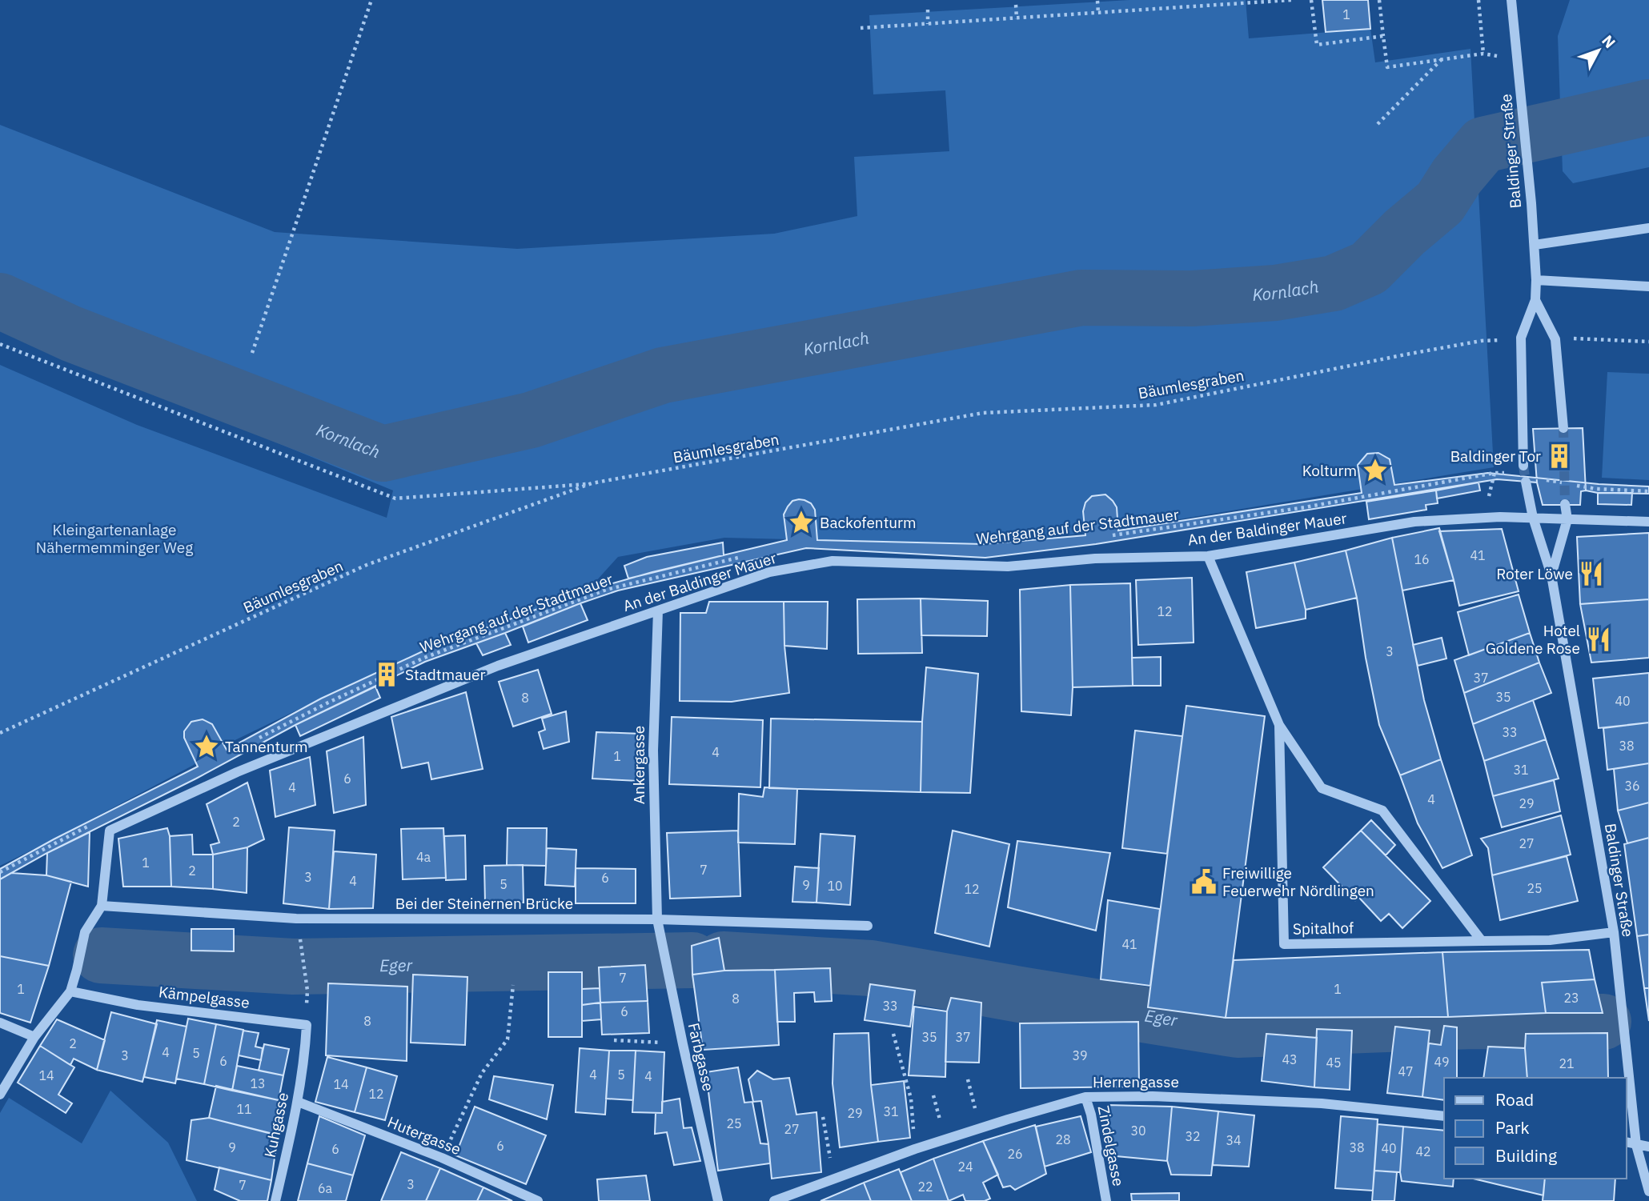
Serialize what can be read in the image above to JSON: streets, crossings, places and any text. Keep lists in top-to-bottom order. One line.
{"streets":{"street":["Baldinger Straße","An der Baldinger Mauer","Ankergasse","Bei der Steinernen Brücke","Spitalhof","Kämpelgasse","Farbgasse","Herrengasse","Kuhgasse","Hutergasse","Zindelgasse"],"path":["Bäumlesgraben","Wehrgang auf der Stadtmauer"]},"crossings":[["Baldinger Straße","An der Baldinger Mauer"],["Baldinger Straße","Spitalhof"],["An der Baldinger Mauer","Ankergasse"],["An der Baldinger Mauer","Bei der Steinernen Brücke"],["An der Baldinger Mauer","Spitalhof"],["An der Baldinger Mauer","Kämpelgasse"],["Ankergasse","Bei der Steinernen Brücke"],["Ankergasse","Farbgasse"],["Bei der Steinernen Brücke","Farbgasse"],["Kämpelgasse","Kuhgasse"],["Herrengasse","Zindelgasse"],["Kuhgasse","Hutergasse"]],"water":["Kornlach","Eger"],"parks":["Kleingartenanlage Nähermemminger Weg"],"places":{"building":["Baldinger Tor","Stadtmauer"],"place":["Kolturm","Backofenturm","Tannenturm"],"restaurant":["Roter Löwe","Hotel Goldene Rose"],"public building":["Freiwillige Feuerwehr Nördlingen"]},"house_numbers":["1","41","16","12","3","37","35","8","40","33","38","4","1","31","6","36","4","4","29","2","27","4a","1","7","2","3","6","4","5","9","10","25","12","41","7","1","1","23","8","33","6","8","35","37","2","4","5","3","39","43","6","49","45","21","47","4","5","14","4","13","14","12","11","31","29","25","27","30","32","28","34","6","9","38","40","6","42","26","24","3","7","22","6a"],"legend":["Road","Park","Building"],"north":"top right"}
